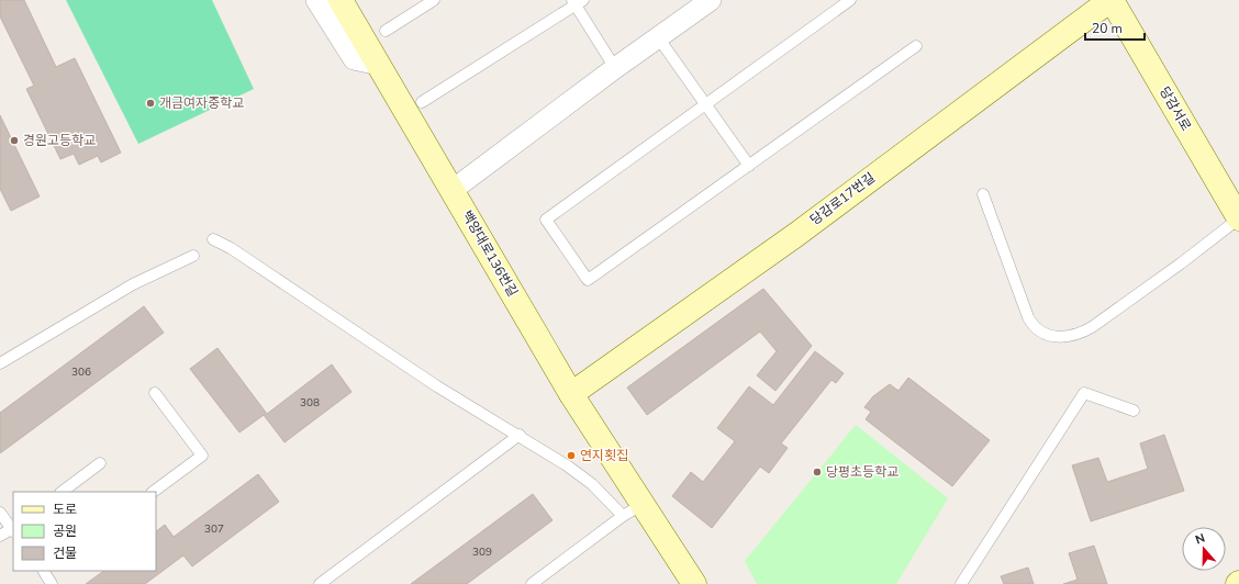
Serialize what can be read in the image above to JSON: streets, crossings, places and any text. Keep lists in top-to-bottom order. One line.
{"streets":{"street":["당감서로","당감로17번길","백양대로136번길"]},"crossings":[["당감서로","당감로17번길"],["당감로17번길","백양대로136번길"]],"places":["개금여자중학교","경원고등학교","연지횟집","당평초등학교"],"house_numbers":["306","308","307","309"],"legend":["도로","공원","건물"],"scale_bar":"20 m","north":"top"}
